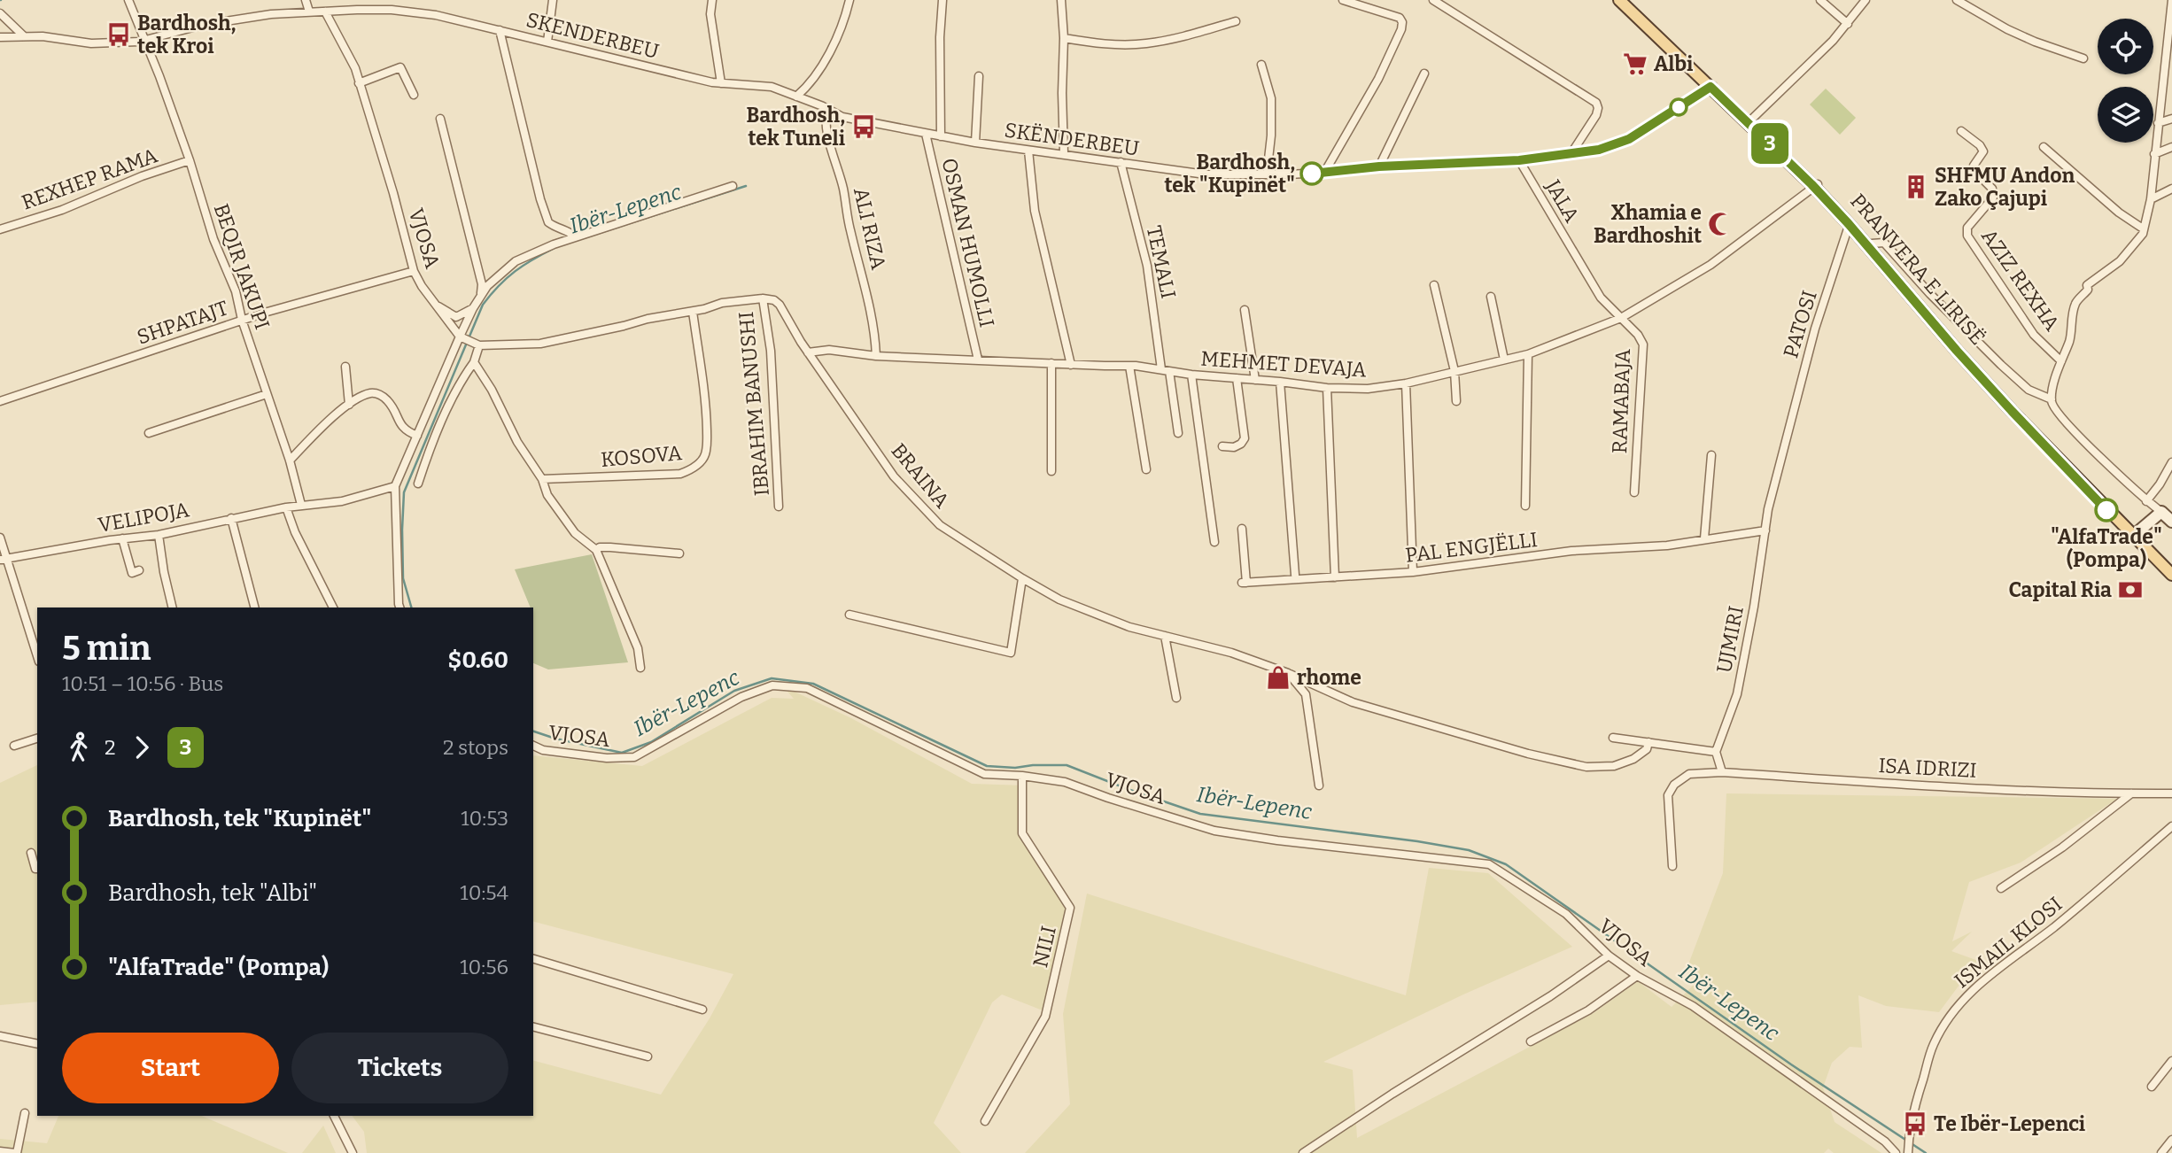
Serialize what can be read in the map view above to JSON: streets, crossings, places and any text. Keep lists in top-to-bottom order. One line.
{"streets":{"main road":["PRANVERA E LIRISË"],"street":["SKENDERBEU","SKËNDERBEU","REXHEP RAMA","JALA","ALI RIZA","VJOSA","OSMAN HUMOLLI","TEMALI","BEQIR JAKUPI","AZIZ REXHA","SHPATAJT","PATOSI","MEHMET DEVAJA","RAMABAJA","IBRAHIM BANUSHI","KOSOVA","BRAINA","VELIPOJA","PAL ENGJËLLI","UJMIRI","ISA IDRIZI","ISMAIL KLOSI","NILI"]},"crossings":[["SKENDERBEU","SKËNDERBEU"],["SKENDERBEU","VJOSA"],["SKËNDERBEU","JALA"],["SKËNDERBEU","ALI RIZA"],["SKËNDERBEU","OSMAN HUMOLLI"],["SKËNDERBEU","TEMALI"],["SKËNDERBEU","PRANVERA E LIRISË"],["REXHEP RAMA","BEQIR JAKUPI"],["JALA","MEHMET DEVAJA"],["JALA","RAMABAJA"],["ALI RIZA","MEHMET DEVAJA"],["VJOSA","SHPATAJT"],["VJOSA","NILI"],["OSMAN HUMOLLI","MEHMET DEVAJA"],["TEMALI","MEHMET DEVAJA"],["BEQIR JAKUPI","SHPATAJT"],["BEQIR JAKUPI","VELIPOJA"],["PRANVERA E LIRISË","PATOSI"],["PRANVERA E LIRISË","MEHMET DEVAJA"],["PATOSI","PAL ENGJËLLI"],["PATOSI","UJMIRI"],["MEHMET DEVAJA","RAMABAJA"],["MEHMET DEVAJA","BRAINA"],["IBRAHIM BANUSHI","BRAINA"],["PAL ENGJËLLI","UJMIRI"]],"water":["Ibër-Lepenc"],"places":{"bus stop":["Bardhosh, tek Kroi","Bardhosh, tek Tuneli","Te Ibër-Lepenci"],"supermarket":["Albi"],"other":["Bardhosh, tek \"Kupinët\"","\"AlfaTrade\" (Pompa)"],"building":["SHFMU Andon Zako Çajupi"],"mosque":["Xhamia e Bardhoshit"],"bank":["Capital Ria"],"shop":["rhome"]},"lines":["bus line 3"],"page":{"on_map":"3","heading":["5 min","10:51 – 10:56 · Bus","$0.60"],"legs":["2","3","2 stops"],"list":[{"name":"Bardhosh, tek \"Kupinët\"","value":"10:53"},{"name":"Bardhosh, tek \"Albi\"","value":"10:54"},{"name":"\"AlfaTrade\" (Pompa)","value":"10:56"}],"buttons":["Start","Tickets"]}}
